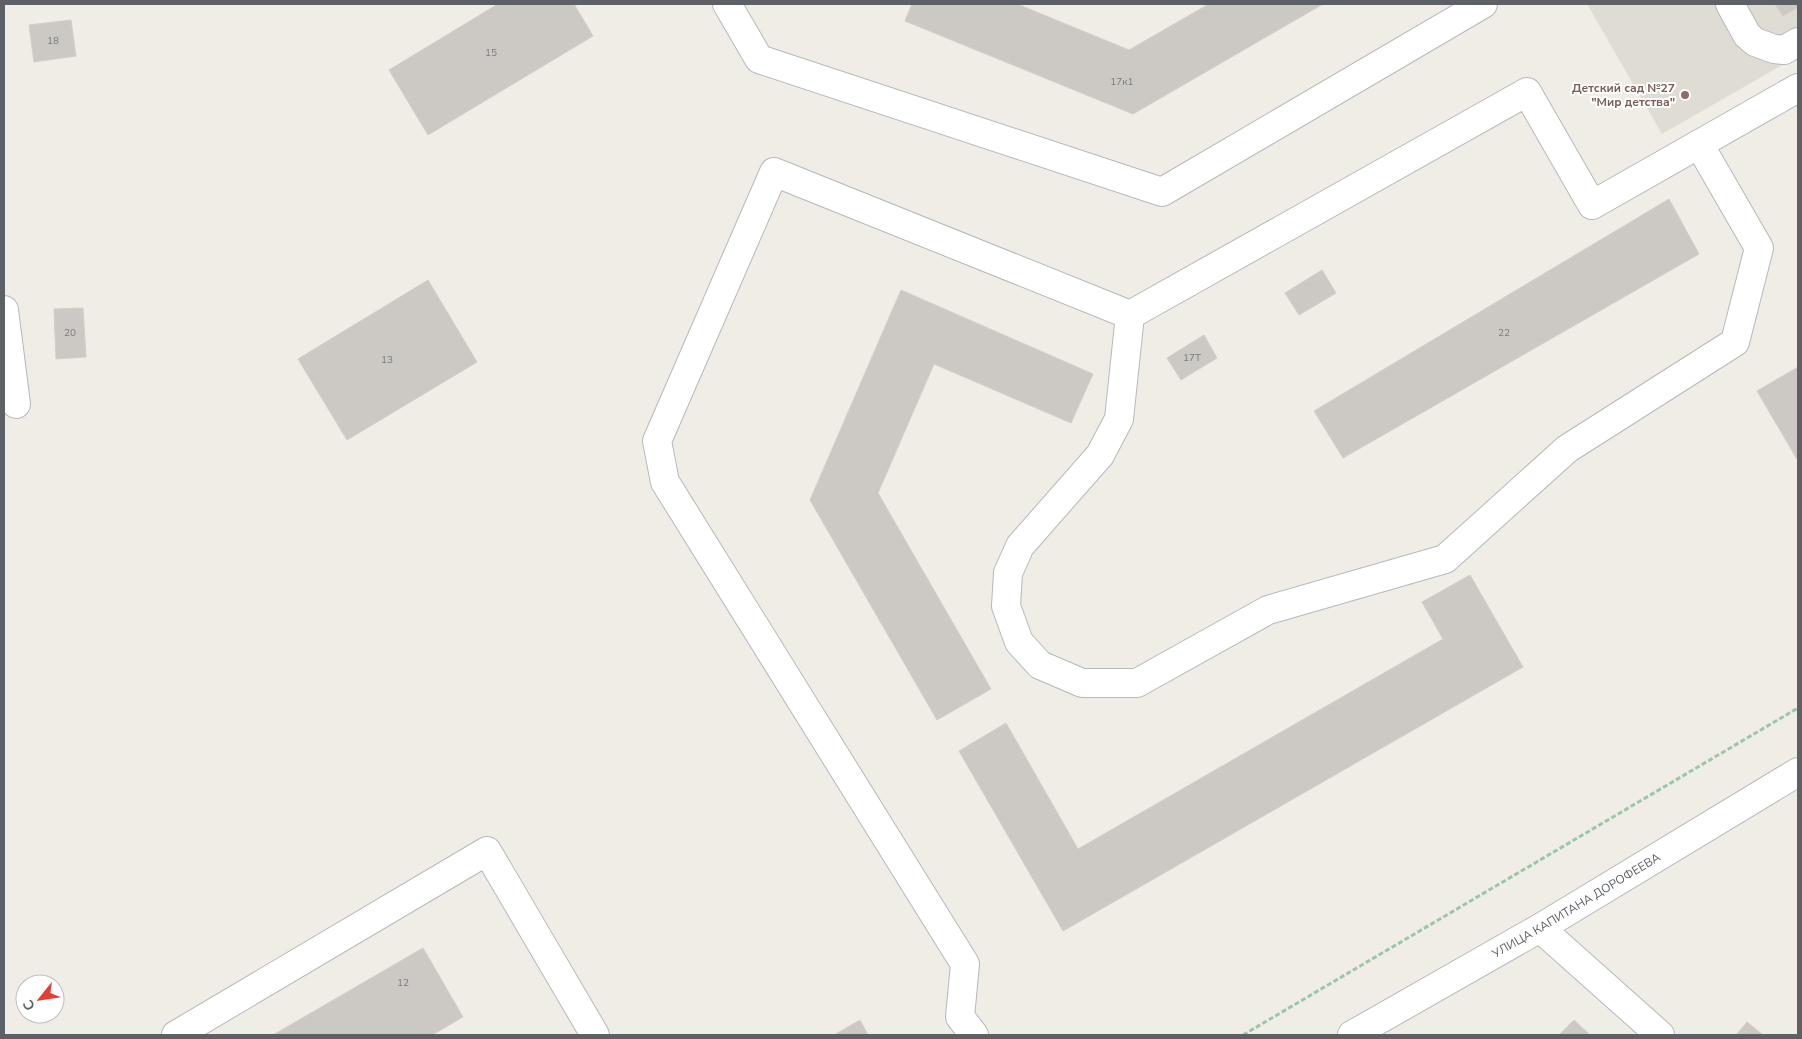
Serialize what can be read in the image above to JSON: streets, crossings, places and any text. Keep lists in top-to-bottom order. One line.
{"streets":{"street":["УЛИЦА КАПИТАНА ДОРОФЕЕВА"]},"places":["Детский сад №27 \"Мир детства\""],"house_numbers":["18","15","17к1","20","22","17Т","13","12"],"north":"bottom left"}
